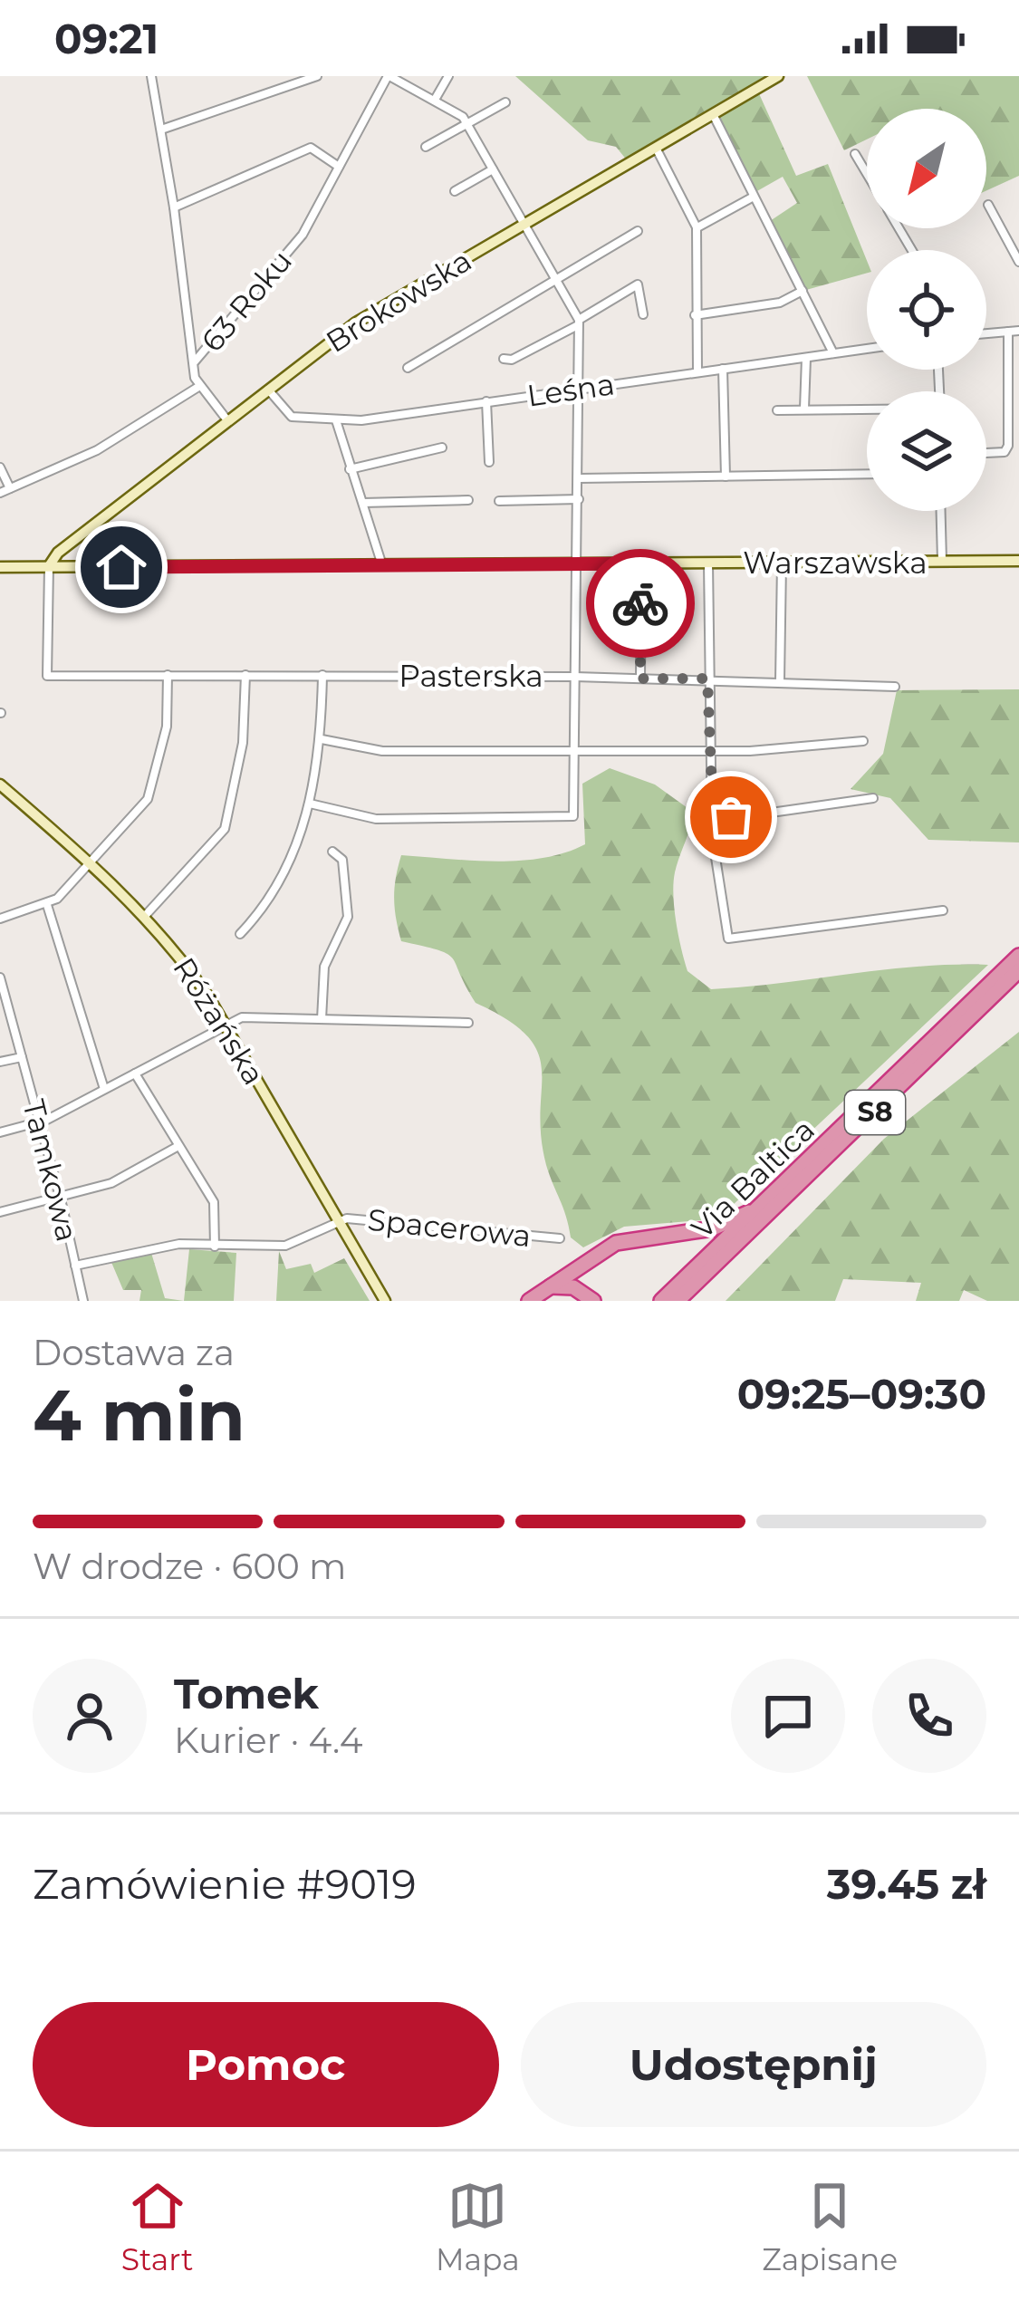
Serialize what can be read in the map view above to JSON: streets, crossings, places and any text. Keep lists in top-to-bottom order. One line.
{"streets":{"highway":["S8","Via Baltica"],"street":["63 Roku","Brokowska","Leśna","Warszawska","Pasterska","Różańska","Tamkowa","Spacerowa"]},"crossings":[["Brokowska","Leśna"],["Brokowska","Warszawska"],["Brokowska","Pasterska"],["Warszawska","Pasterska"],["Różańska","Spacerowa"]],"north":"bottom left","page":{"status":"09:21","heading":["4 min","Dostawa za","09:25–09:30"],"panel":["Tomek","Kurier · 4.4","Zamówienie #9019","39.45 zł"],"bar":"W drodze · 600 m","buttons":["Pomoc","Udostępnij"],"tabs":["Start","Mapa","Zapisane"]}}
